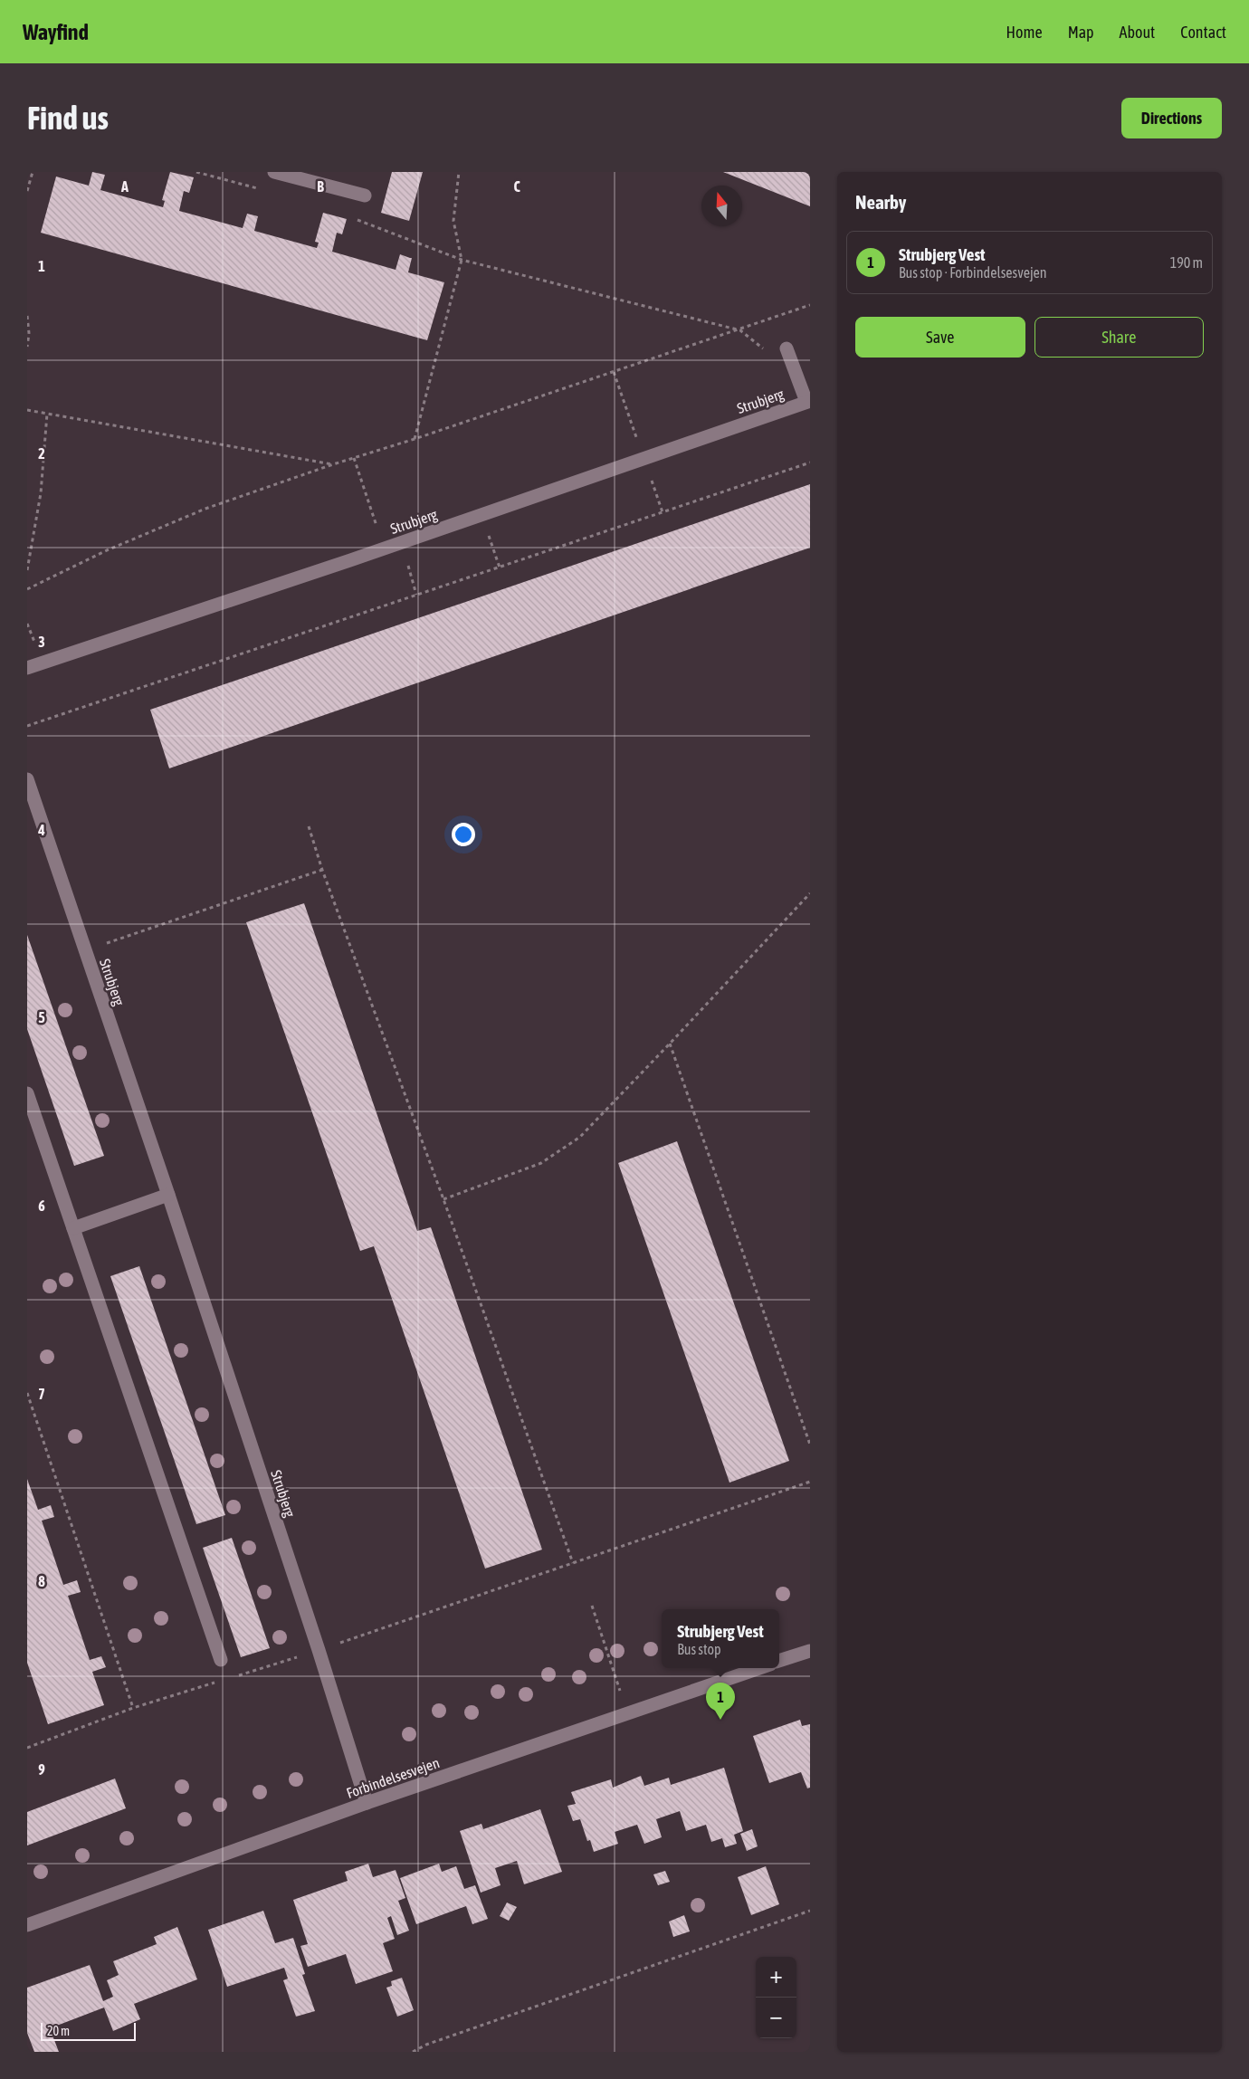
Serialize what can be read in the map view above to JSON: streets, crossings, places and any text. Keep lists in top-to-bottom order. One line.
{"streets":{"street":["Strubjerg","Forbindelsesvejen"]},"crossings":[["Strubjerg","Forbindelsesvejen"]],"scale_bar":"20 m","north":"top","page":{"header":"Wayfind","nav":["Home","Map","About","Contact"],"buttons":["Directions",["Save","Share"]],"title":"Find us","heading":"Nearby","list":[{"mark":"1","name":"Strubjerg Vest","note":"Bus stop · Forbindelsesvejen","value":"190 m"}],"popup":["Strubjerg Vest","Bus stop"],"pins":"1","map_buttons":["+","−"],"scale":"20 m"},"grid":{"columns":["A","B","C"],"rows":["1","2","3","4","5","6","7","8","9"]}}
